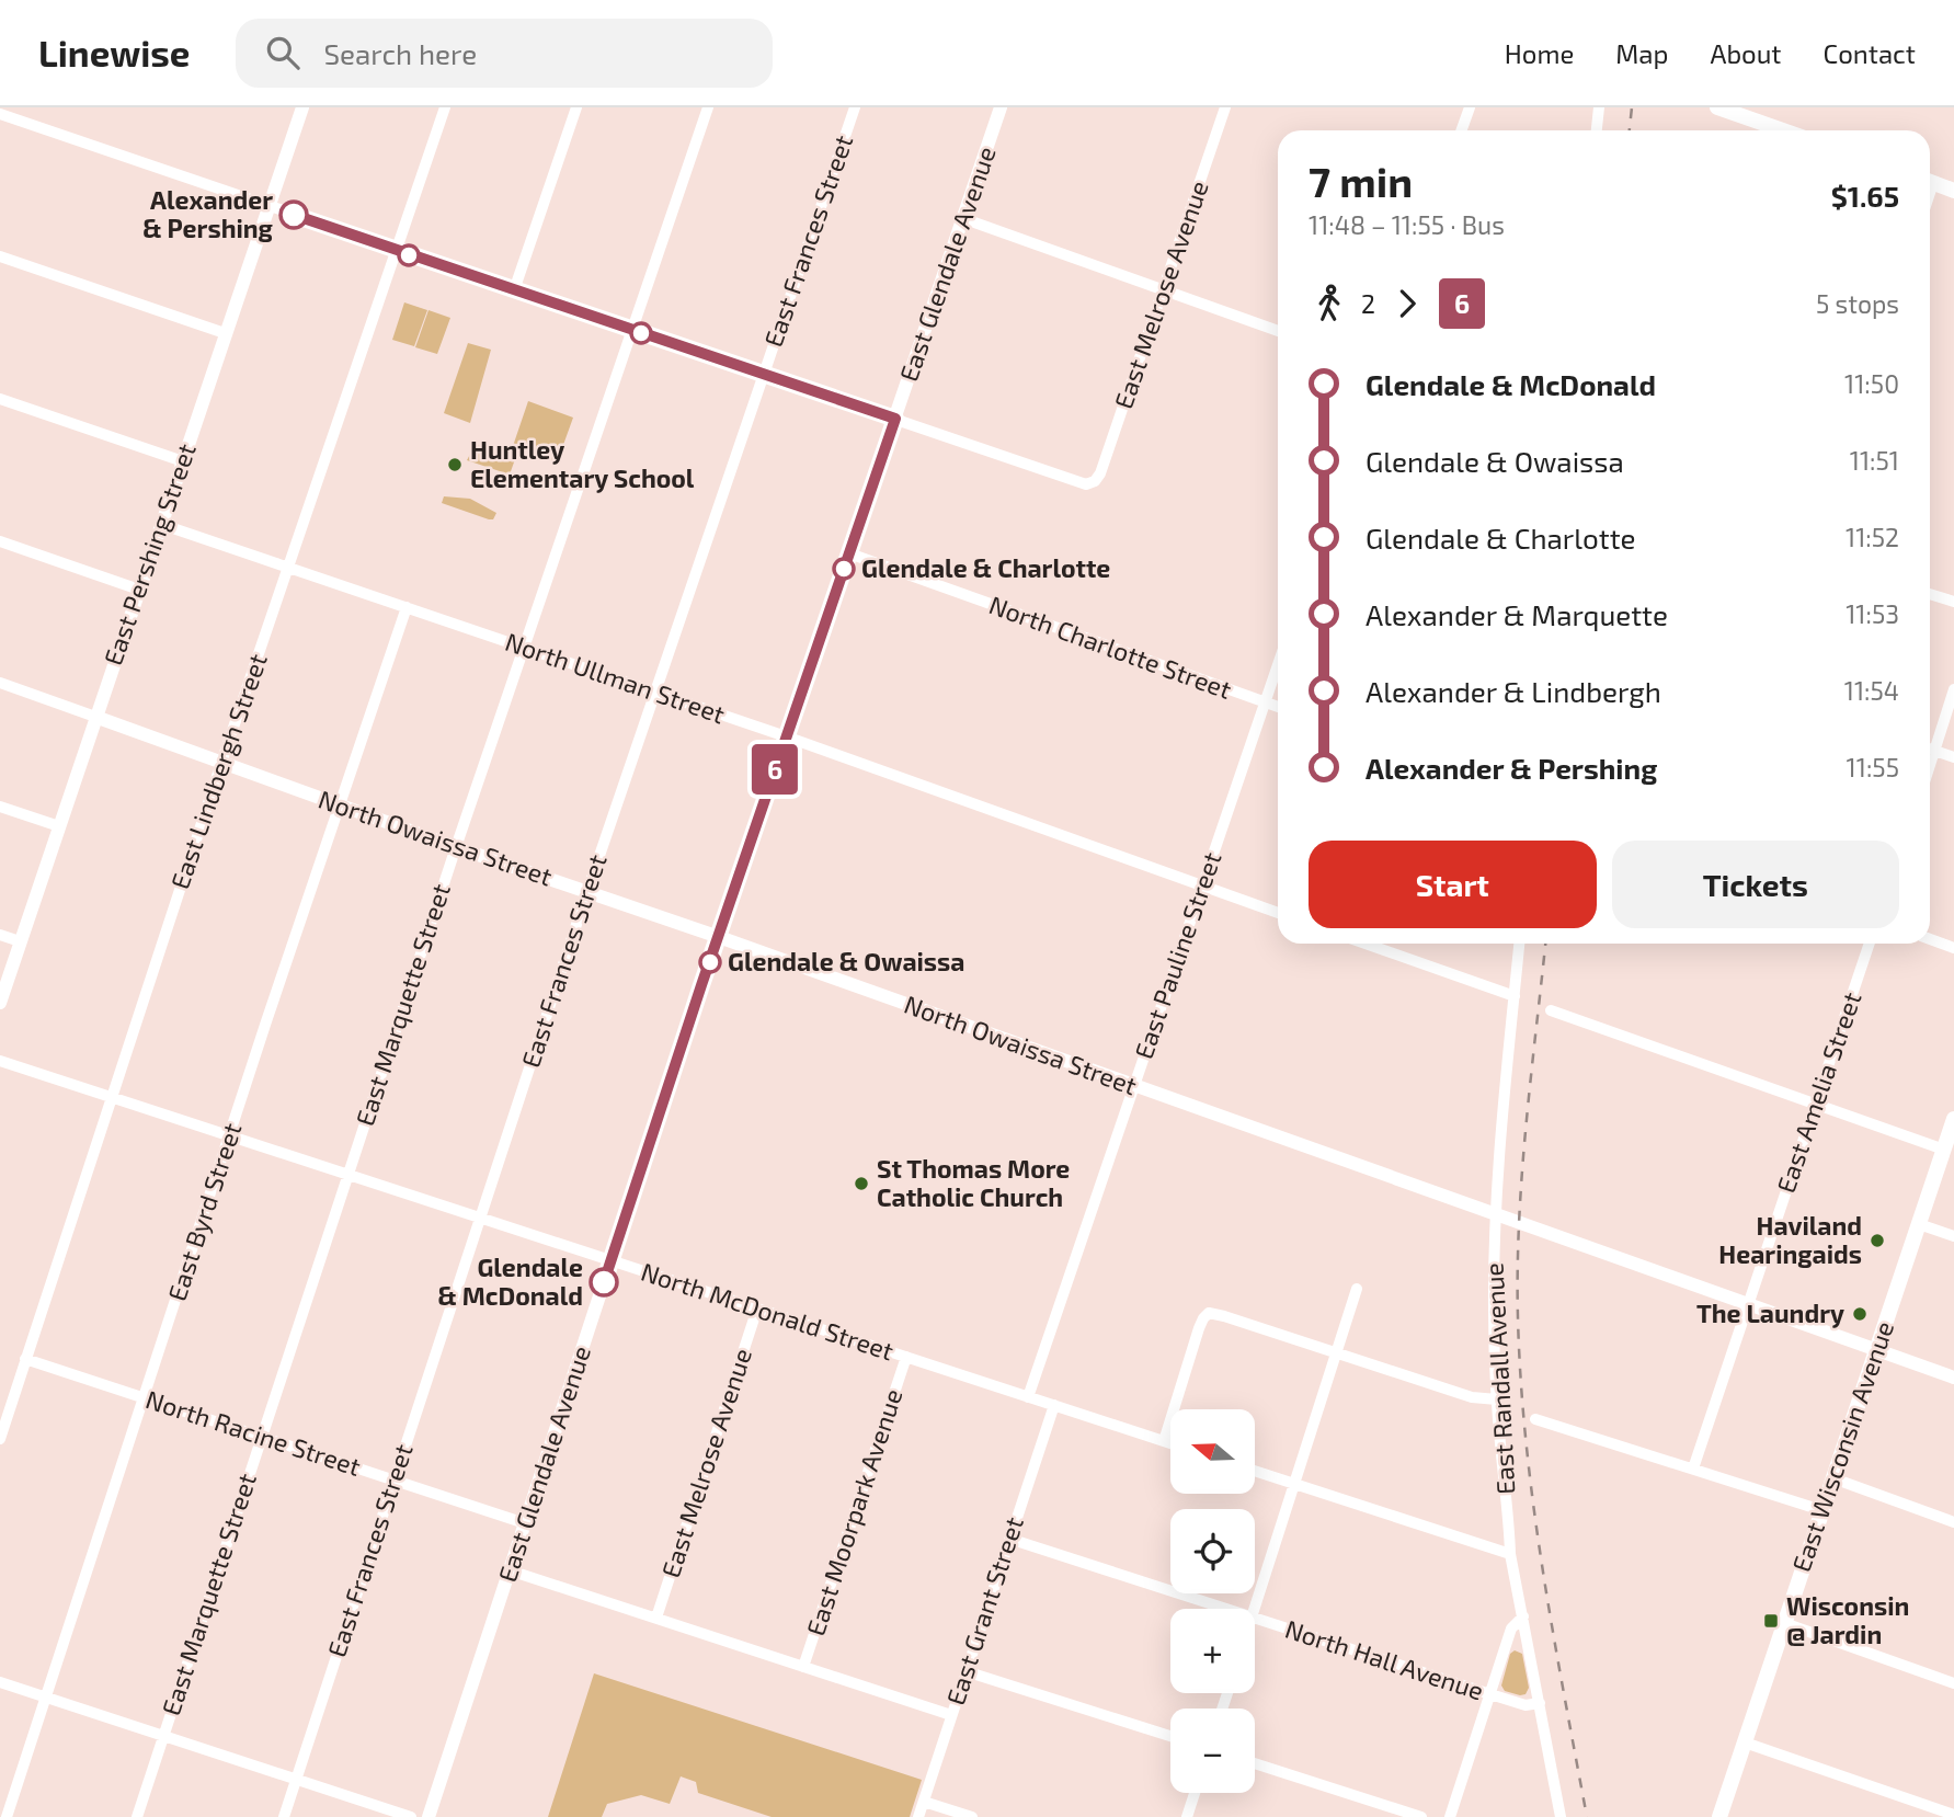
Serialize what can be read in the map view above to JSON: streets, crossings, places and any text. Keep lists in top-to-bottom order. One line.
{"streets":{"main road":["East Wisconsin Avenue"],"street":["East Frances Street","East Glendale Avenue","East Melrose Avenue","East Pershing Street","North Charlotte Street","North Ullman Street","East Lindbergh Street","North Owaissa Street","East Pauline Street","East Marquette Street","East Amelia Street","East Byrd Street","North McDonald Street","East Randall Avenue","North Racine Street","East Moorpark Avenue","East Grant Street","North Hall Avenue"]},"crossings":[["East Frances Street","North Ullman Street"],["East Frances Street","North Owaissa Street"],["East Frances Street","North McDonald Street"],["East Frances Street","North Racine Street"],["East Glendale Avenue","East Melrose Avenue"],["East Glendale Avenue","North Charlotte Street"],["East Glendale Avenue","North Ullman Street"],["East Glendale Avenue","North Owaissa Street"],["East Glendale Avenue","North McDonald Street"],["East Glendale Avenue","North Racine Street"],["East Melrose Avenue","North McDonald Street"],["East Pershing Street","North Ullman Street"],["East Pershing Street","North Owaissa Street"],["North Charlotte Street","East Pauline Street"],["North Ullman Street","East Lindbergh Street"],["North Ullman Street","East Pauline Street"],["North Ullman Street","East Marquette Street"],["North Ullman Street","East Byrd Street"],["East Lindbergh Street","North Owaissa Street"],["East Lindbergh Street","North McDonald Street"],["East Lindbergh Street","North Racine Street"],["North Owaissa Street","East Pauline Street"],["North Owaissa Street","East Marquette Street"],["North Owaissa Street","East Amelia Street"],["North Owaissa Street","East Byrd Street"],["North Owaissa Street","East Randall Avenue"],["North Owaissa Street","East Wisconsin Avenue"],["East Pauline Street","North McDonald Street"],["East Marquette Street","North McDonald Street"],["East Marquette Street","North Racine Street"],["East Byrd Street","North McDonald Street"],["East Byrd Street","North Racine Street"],["North McDonald Street","East Moorpark Avenue"],["North McDonald Street","East Grant Street"],["East Randall Avenue","North Hall Avenue"],["East Grant Street","North Hall Avenue"]],"places":{"other":["Alexander & Pershing","Huntley Elementary School","Glendale & Charlotte","Glendale & Owaissa","St Thomas More Catholic Church","Haviland Hearingaids","Glendale & McDonald","The Laundry"],"transit":["Wisconsin @ Jardin"]},"lines":["bus line 6"],"north":"left","page":{"header":"Linewise","search":"Search here","nav":["Home","Map","About","Contact"],"on_map":"6","heading":["7 min","11:48 – 11:55 · Bus","$1.65"],"legs":["2","6","5 stops"],"list":[{"name":"Glendale & McDonald","value":"11:50"},{"name":"Glendale & Owaissa","value":"11:51"},{"name":"Glendale & Charlotte","value":"11:52"},{"name":"Alexander & Marquette","value":"11:53"},{"name":"Alexander & Lindbergh","value":"11:54"},{"name":"Alexander & Pershing","value":"11:55"}],"buttons":["Start","Tickets"],"map_buttons":["+","−"]}}
